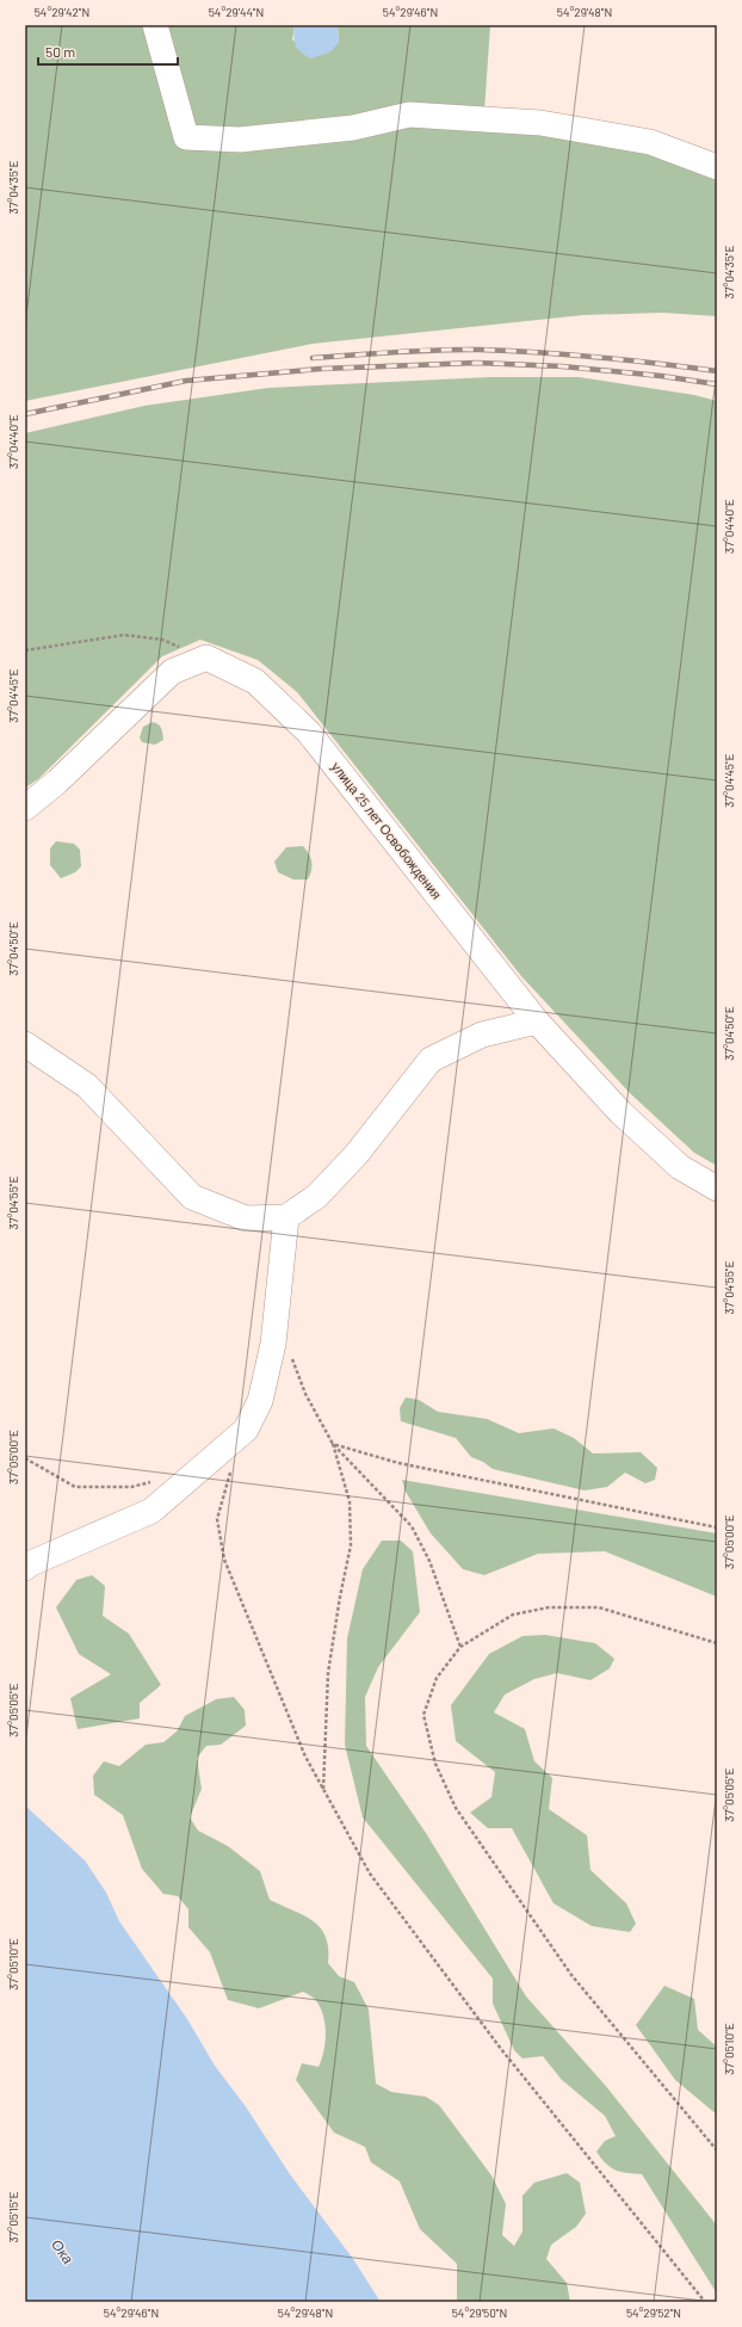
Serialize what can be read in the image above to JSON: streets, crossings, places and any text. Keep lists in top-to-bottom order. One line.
{"streets":{"street":["улица 25 лет Освобождения"]},"water":["Ока"],"scale_bar":"50 m","coordinates":["54°29'42\"N","54°29'44\"N","54°29'46\"N","54°29'48\"N","37°04'35\"E","37°04'40\"E","37°04'45\"E","37°04'50\"E","37°04'55\"E","37°05'00\"E","37°05'05\"E","37°05'10\"E","37°05'15\"E","54°29'50\"N","54°29'52\"N"]}
